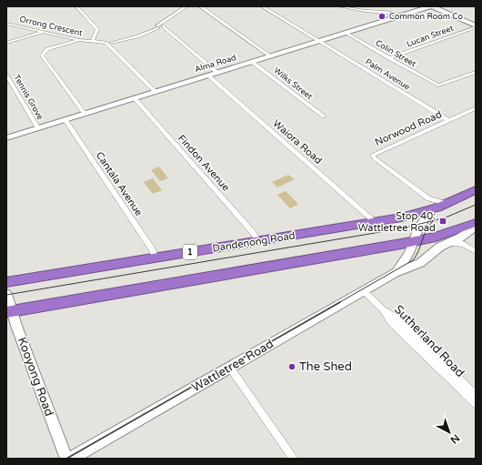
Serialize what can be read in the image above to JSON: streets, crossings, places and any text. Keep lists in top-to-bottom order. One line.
{"streets":{"highway":["Dandenong Road","1"],"street":["Orrong Crescent","Lucan Street","Colin Street","Alma Road","Palm Avenue","Wilks Street","Tennis Grove","Norwood Road","Waiora Road","Findon Avenue","Cantala Avenue","Sutherland Road","Wattletree Road","Kooyong Road"]},"crossings":[["Lucan Street","Colin Street"],["Colin Street","Alma Road"],["Alma Road","Palm Avenue"],["Alma Road","Wilks Street"],["Alma Road","Tennis Grove"],["Alma Road","Waiora Road"],["Alma Road","Findon Avenue"],["Alma Road","Cantala Avenue"],["Palm Avenue","Norwood Road"],["Norwood Road","Dandenong Road"],["Waiora Road","Dandenong Road"],["Findon Avenue","Dandenong Road"],["Cantala Avenue","Dandenong Road"],["Dandenong Road","Wattletree Road"],["Sutherland Road","Wattletree Road"]],"places":{"other":["Common Room Co","The Shed"],"transit":["Stop 40: Wattletree Road"]},"north":"bottom right"}
